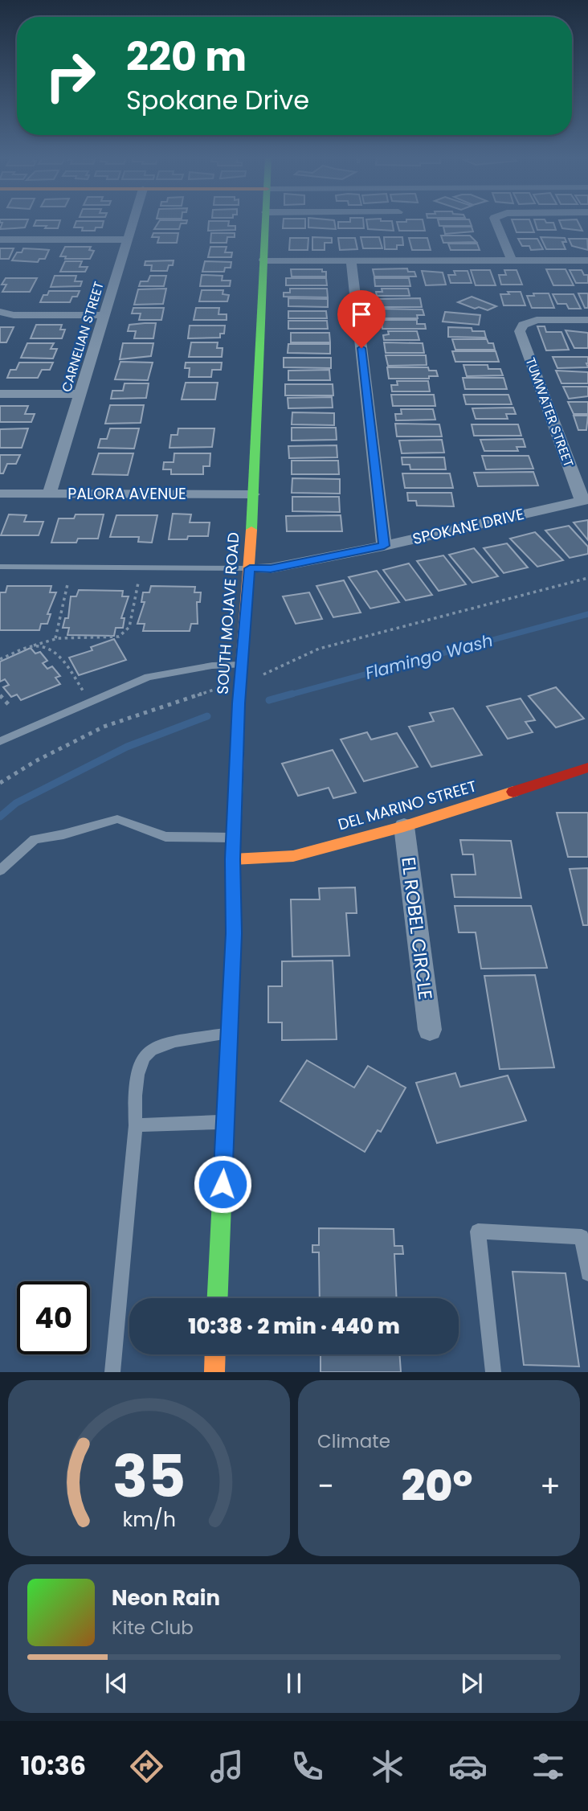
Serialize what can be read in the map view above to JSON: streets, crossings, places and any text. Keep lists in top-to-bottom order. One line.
{"streets":{"street":["CARNELIAN STREET","TUMWATER STREET","PALORA AVENUE","SPOKANE DRIVE","SOUTH MOJAVE ROAD","DEL MARINO STREET","EL ROBEL CIRCLE"]},"crossings":[["CARNELIAN STREET","PALORA AVENUE"],["TUMWATER STREET","SPOKANE DRIVE"],["PALORA AVENUE","SOUTH MOJAVE ROAD"],["SPOKANE DRIVE","SOUTH MOJAVE ROAD"],["SOUTH MOJAVE ROAD","DEL MARINO STREET"],["DEL MARINO STREET","EL ROBEL CIRCLE"]],"water":["Flamingo Wash"],"page":{"turn":["220 m","Spokane Drive"],"limit":"40","trip":"10:38 · 2 min · 440 m","tile":"Climate","heat":["−","20°","+"],"song":["Neon Rain","Kite Club"],"tabs":"10:36","gauge":["35","km/h"]}}
